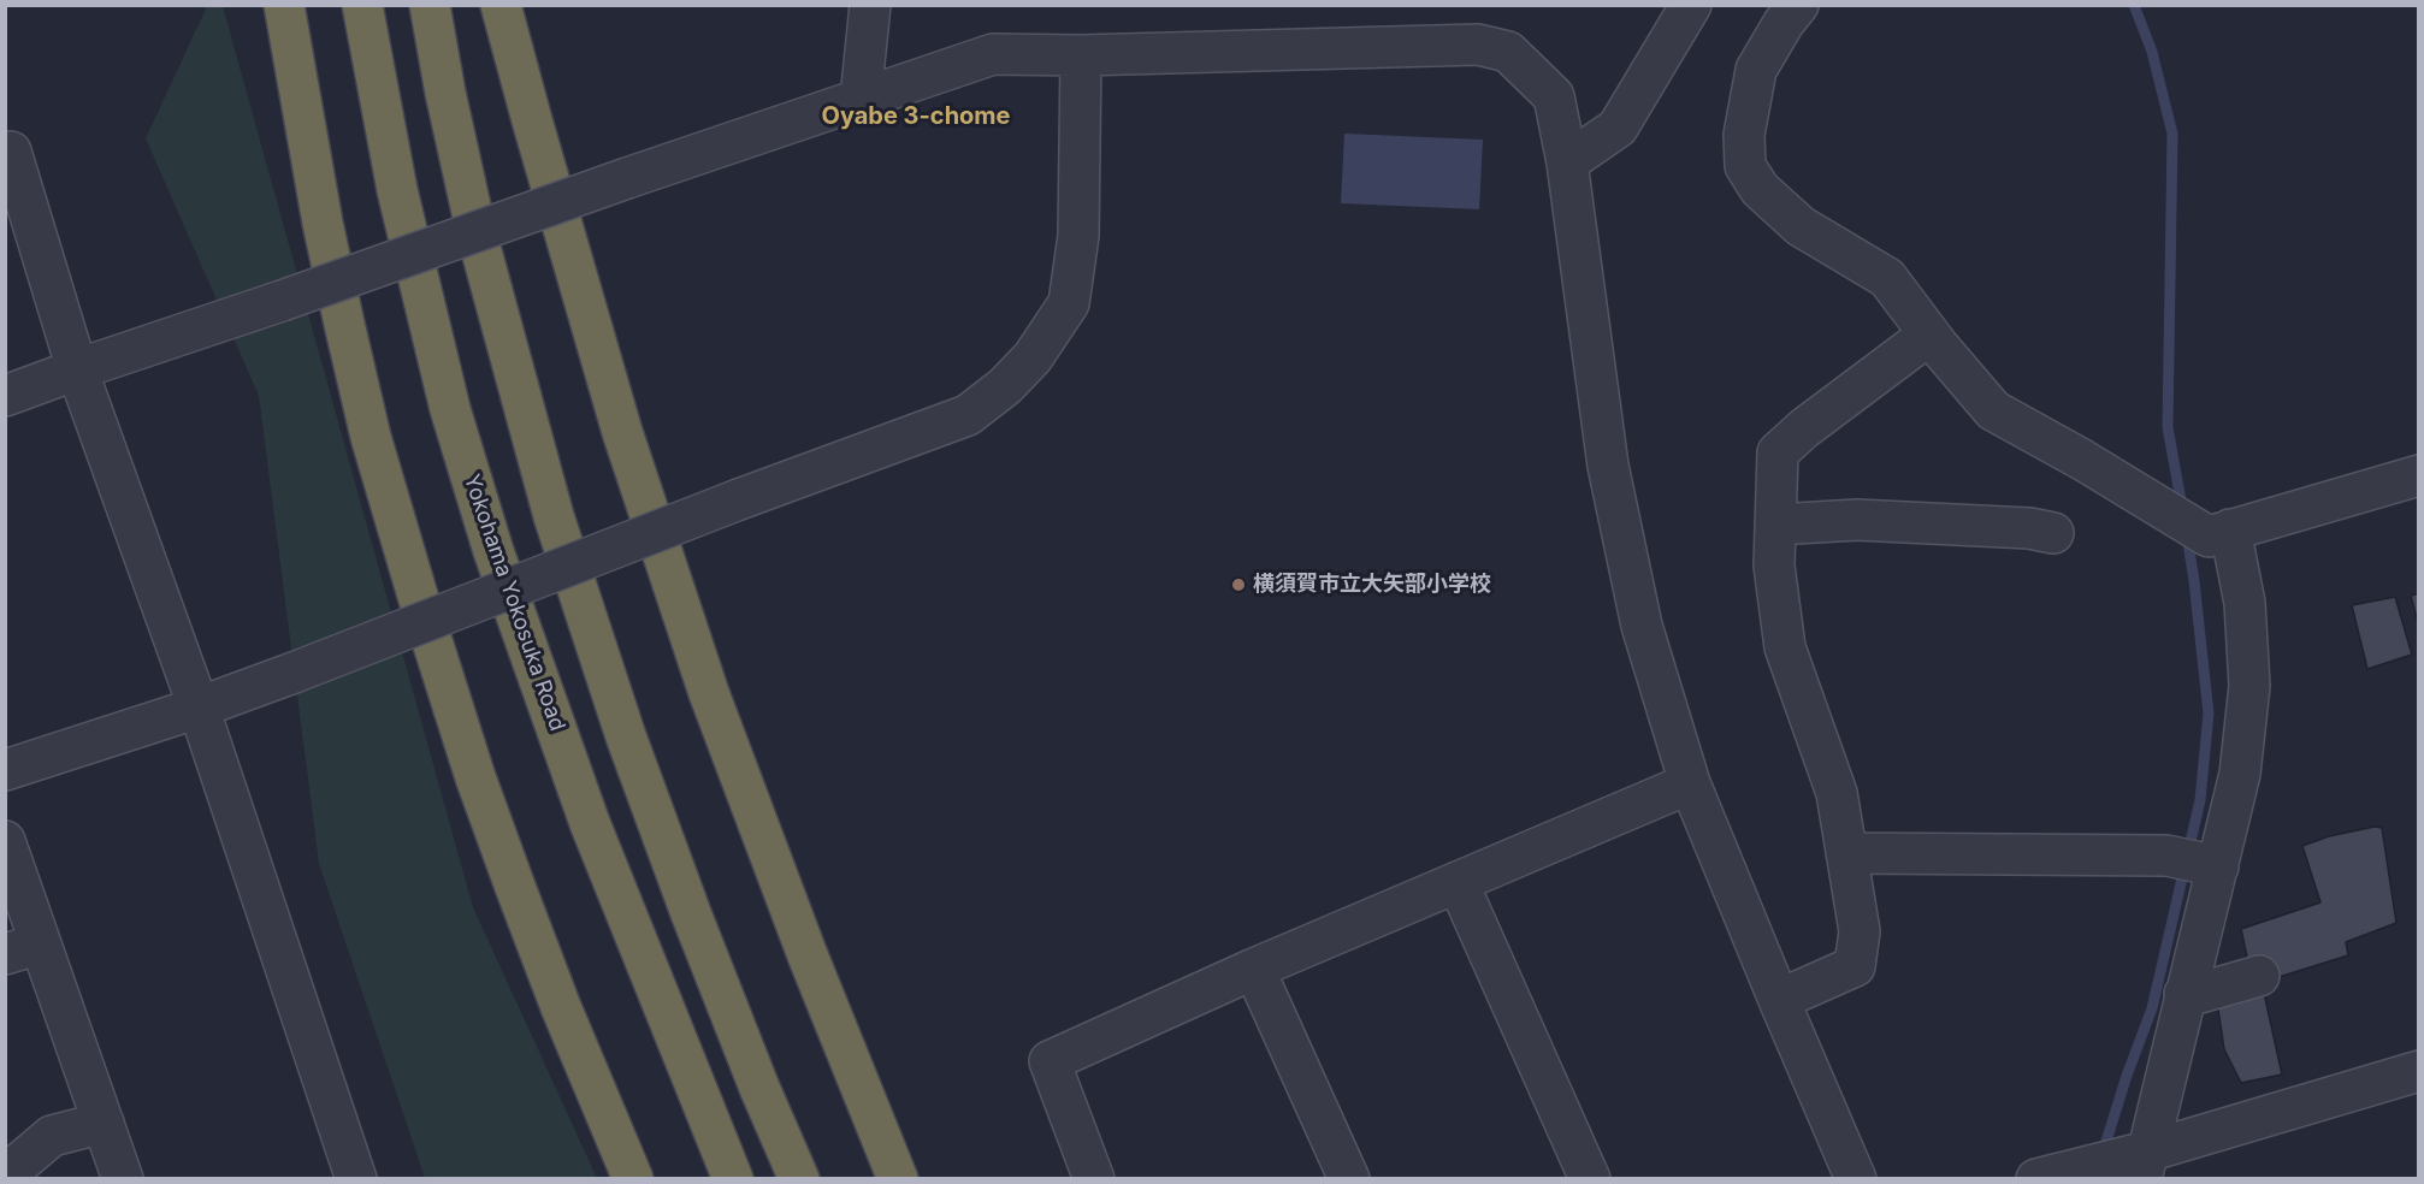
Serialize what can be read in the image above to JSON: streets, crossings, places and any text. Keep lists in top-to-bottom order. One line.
{"streets":{"highway":["Yokohama Yokosuka Road"]},"districts":["Oyabe 3-chome"],"places":["横須賀市立大矢部小学校"]}
